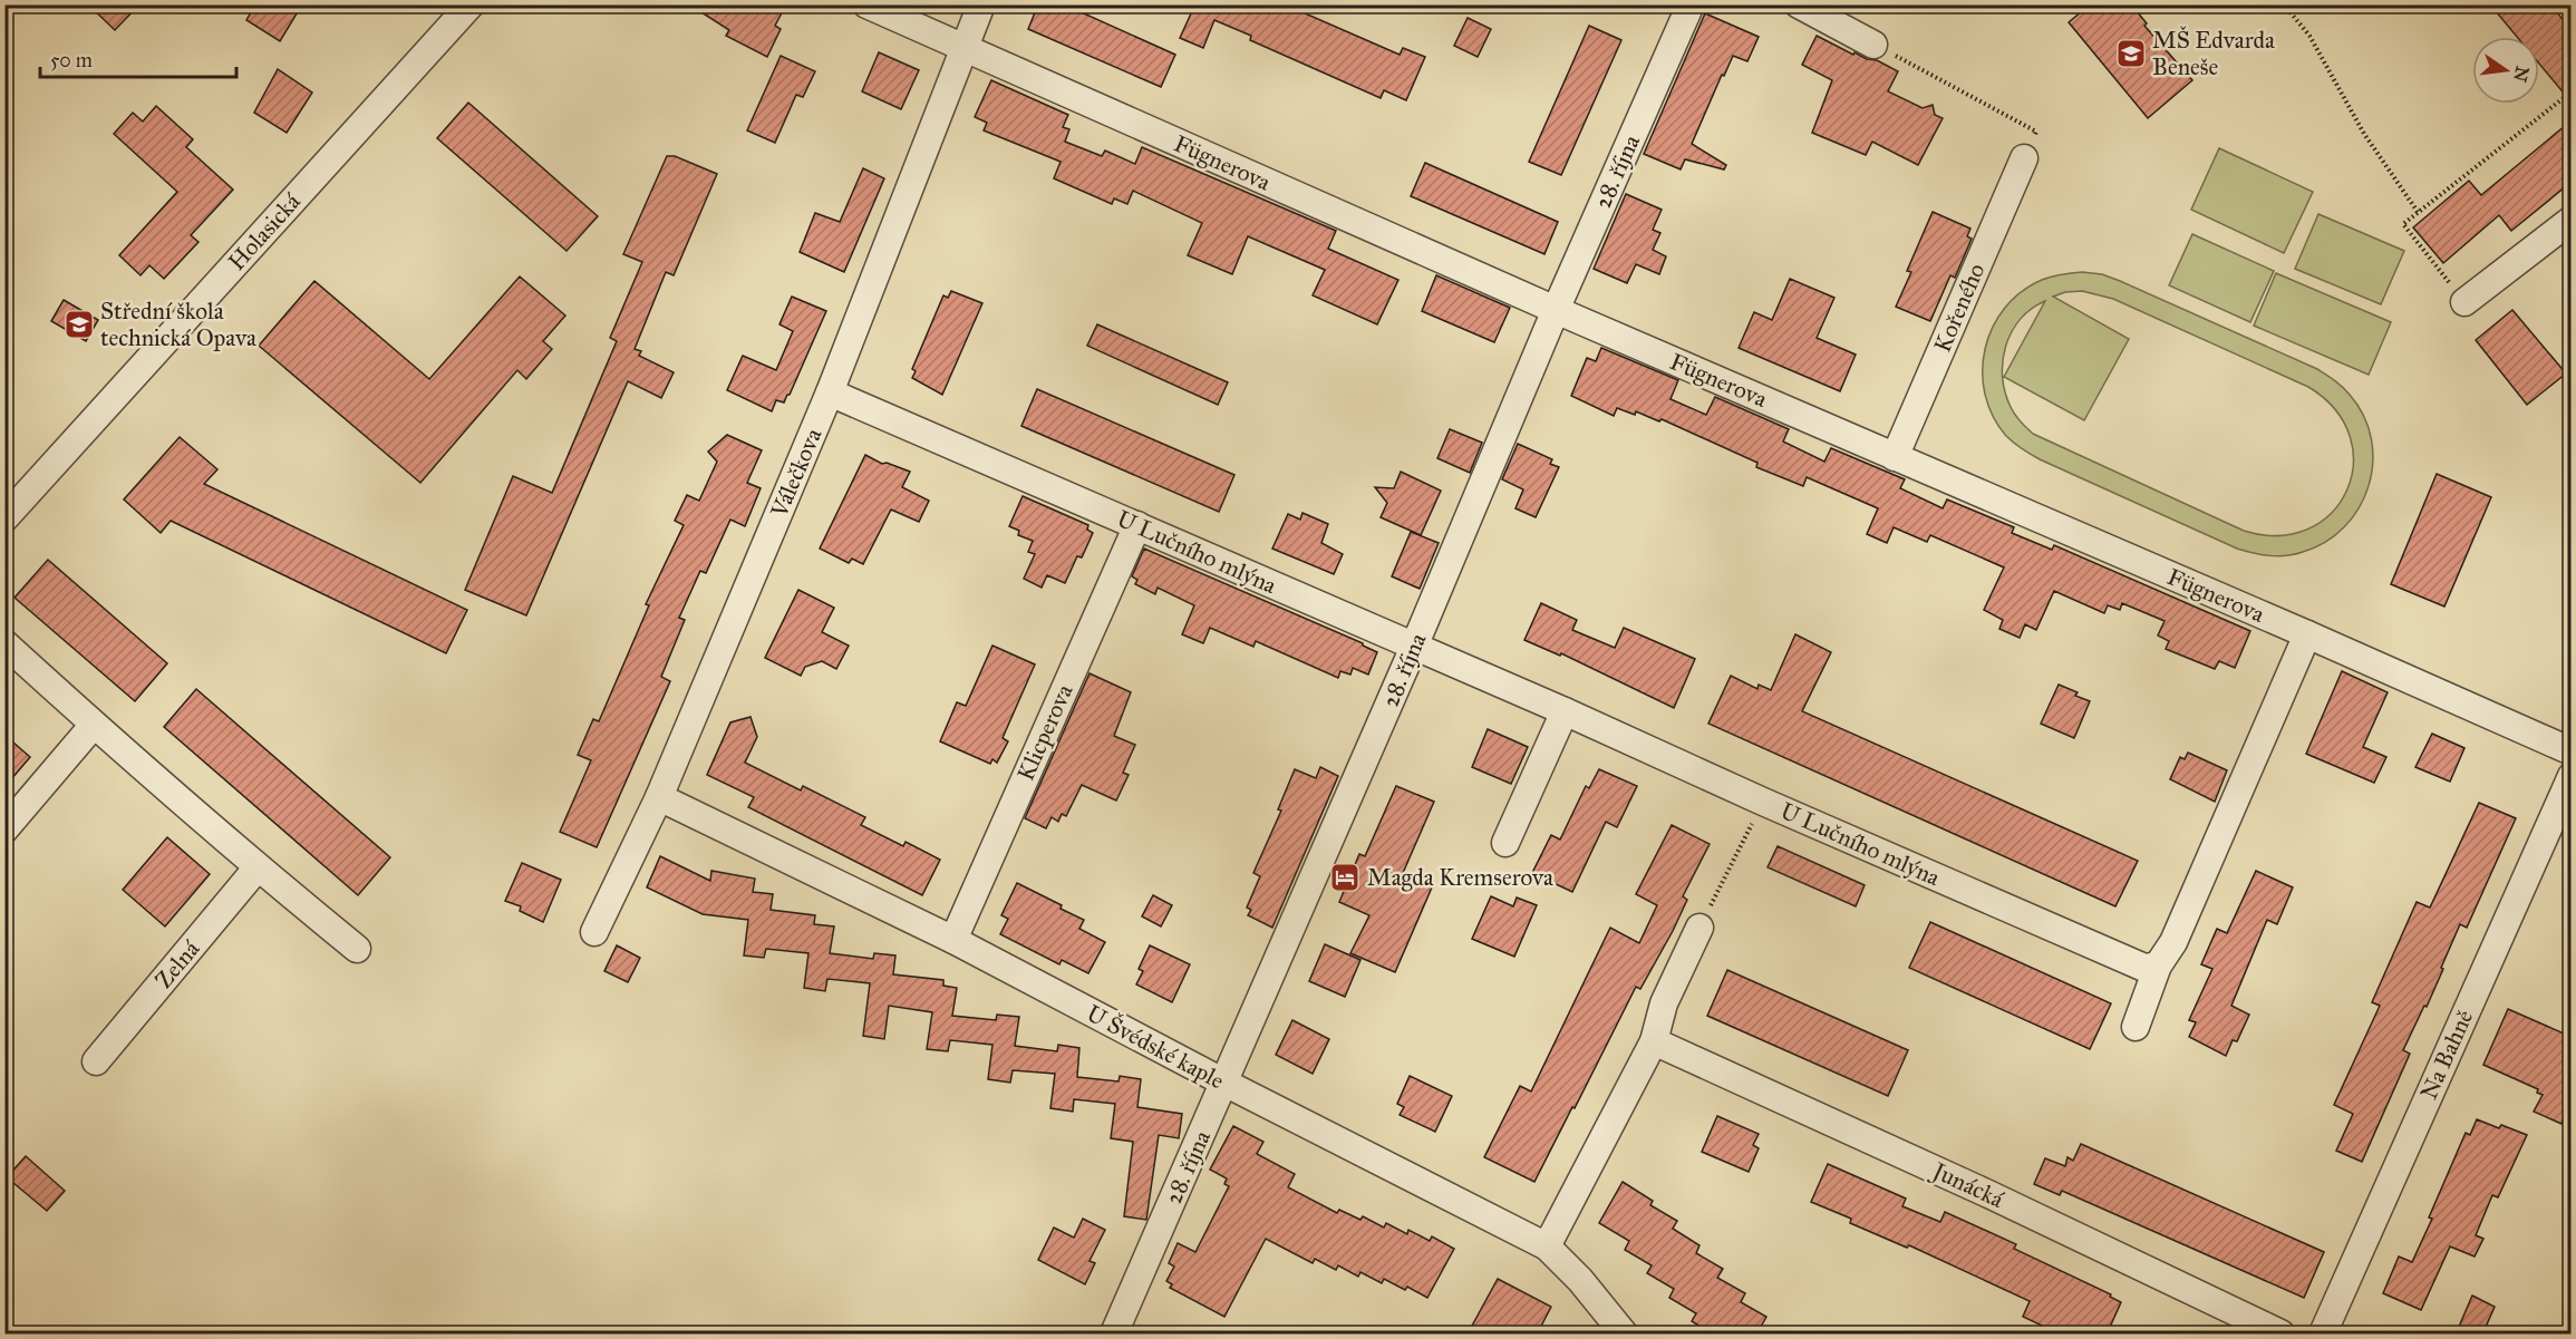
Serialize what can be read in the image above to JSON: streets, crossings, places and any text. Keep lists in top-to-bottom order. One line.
{"streets":{"street":["Fügnerova","28. října","Holasická","Kořeného","Válečkova","U Lučního mlýna","Klicperova","Zelná","U Švédské kaple","Na Bahně","Junácká"]},"crossings":[["Fügnerova","28. října"],["Fügnerova","Kořeného"],["Fügnerova","Válečkova"],["28. října","U Lučního mlýna"],["28. října","U Švédské kaple"],["Válečkova","U Lučního mlýna"],["Válečkova","U Švédské kaple"],["U Lučního mlýna","Klicperova"],["Klicperova","U Švédské kaple"]],"places":{"school or university":["MŠ Edvarda Beneše","Střední škola technická Opava"],"hotel":["Magda Kremserova"]},"scale_bar":"50 m","north":"right"}
